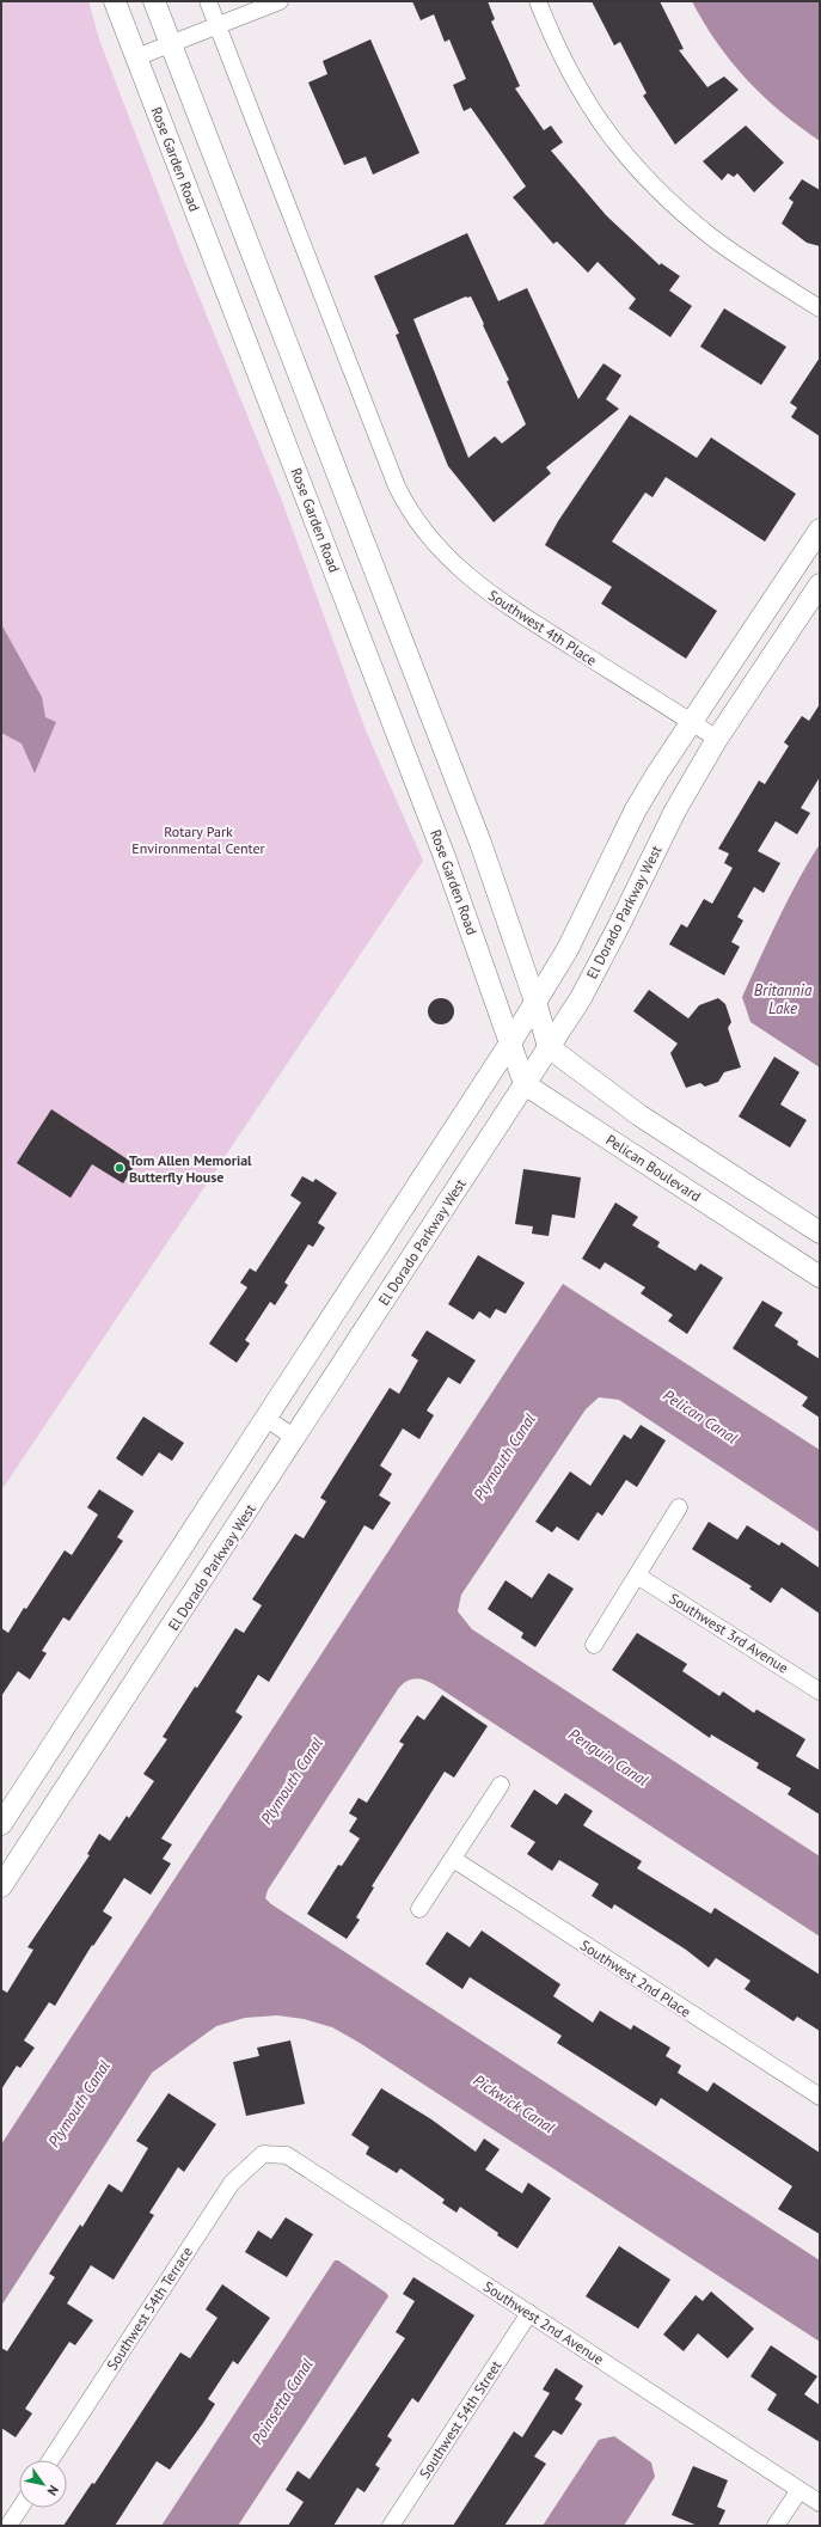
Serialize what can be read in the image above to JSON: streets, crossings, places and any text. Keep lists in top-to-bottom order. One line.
{"streets":{"street":["Rose Garden Road","Southwest 4th Place","El Dorado Parkway West","Pelican Boulevard","Southwest 3rd Avenue","Southwest 2nd Place","Southwest 54th Terrace","Southwest 2nd Avenue","Southwest 54th Street"]},"crossings":[["Southwest 4th Place","El Dorado Parkway West"],["El Dorado Parkway West","Pelican Boulevard"],["Southwest 54th Terrace","Southwest 2nd Avenue"],["Southwest 2nd Avenue","Southwest 54th Street"]],"water":["Britannia Lake","Pelican Canal","Plymouth Canal","Penguin Canal","Pickwick Canal","Poinsetta Canal"],"parks":["Rotary Park Environmental Center"],"places":["Tom Allen Memorial Butterfly House"],"north":"bottom right"}
